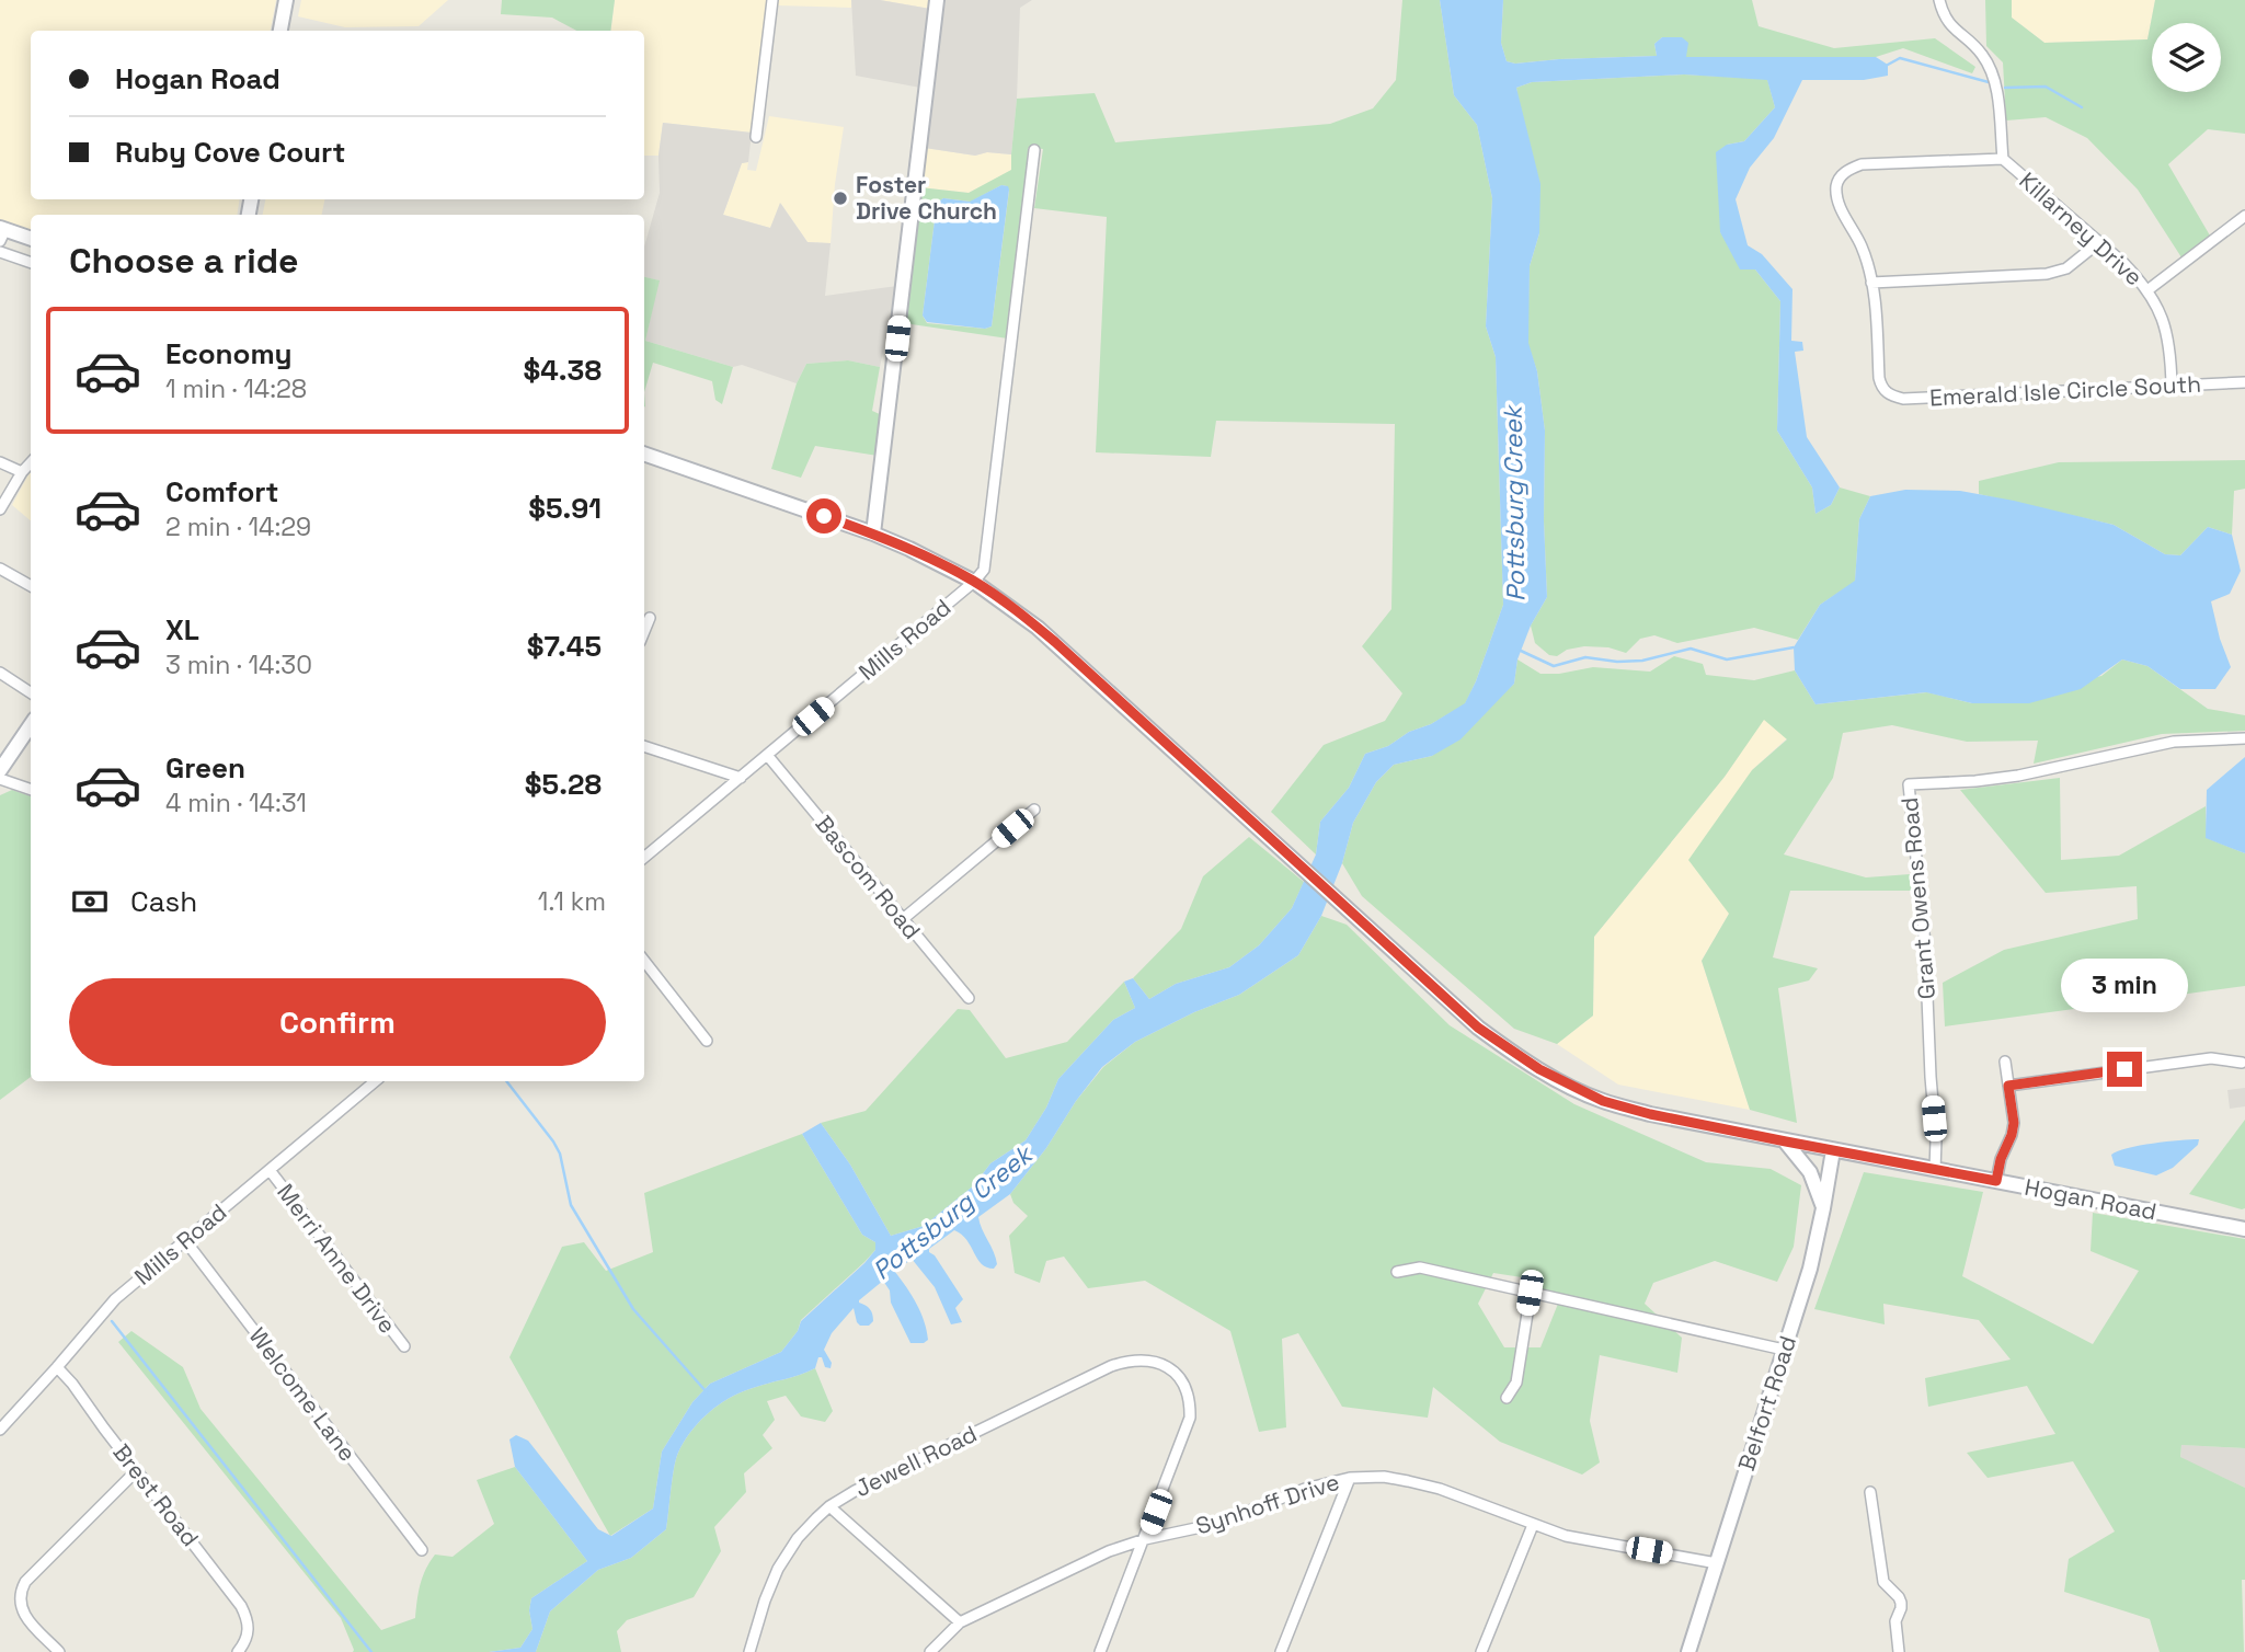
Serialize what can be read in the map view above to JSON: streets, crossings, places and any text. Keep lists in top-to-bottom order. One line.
{"streets":{"main road":["Hogan Road","Belfort Road"],"street":["Killarney Drive","Emerald Isle Circle South","Mills Road","Bascom Road","Grant Owens Road","Merri Anne Drive","Welcome Lane","Jewell Road","Brest Road","Synhoff Drive"]},"crossings":[["Killarney Drive","Emerald Isle Circle South"],["Mills Road","Bascom Road"],["Mills Road","Hogan Road"],["Mills Road","Merri Anne Drive"],["Mills Road","Welcome Lane"],["Mills Road","Brest Road"],["Grant Owens Road","Hogan Road"],["Hogan Road","Belfort Road"],["Belfort Road","Synhoff Drive"],["Jewell Road","Synhoff Drive"]],"water":["Pottsburg Creek"],"places":["Foster Drive Church"],"page":{"banner":["Hogan Road","Ruby Cove Court"],"heading":"Choose a ride","list":[{"name":"Economy","note":"1 min · 14:28","value":"$4.38"},{"name":"Comfort","note":"2 min · 14:29","value":"$5.91"},{"name":"XL","note":"3 min · 14:30","value":"$7.45"},{"name":"Green","note":"4 min · 14:31","value":"$5.28"}],"pay":["Cash","1.1 km"],"bubble":"3 min","buttons":"Confirm"}}
